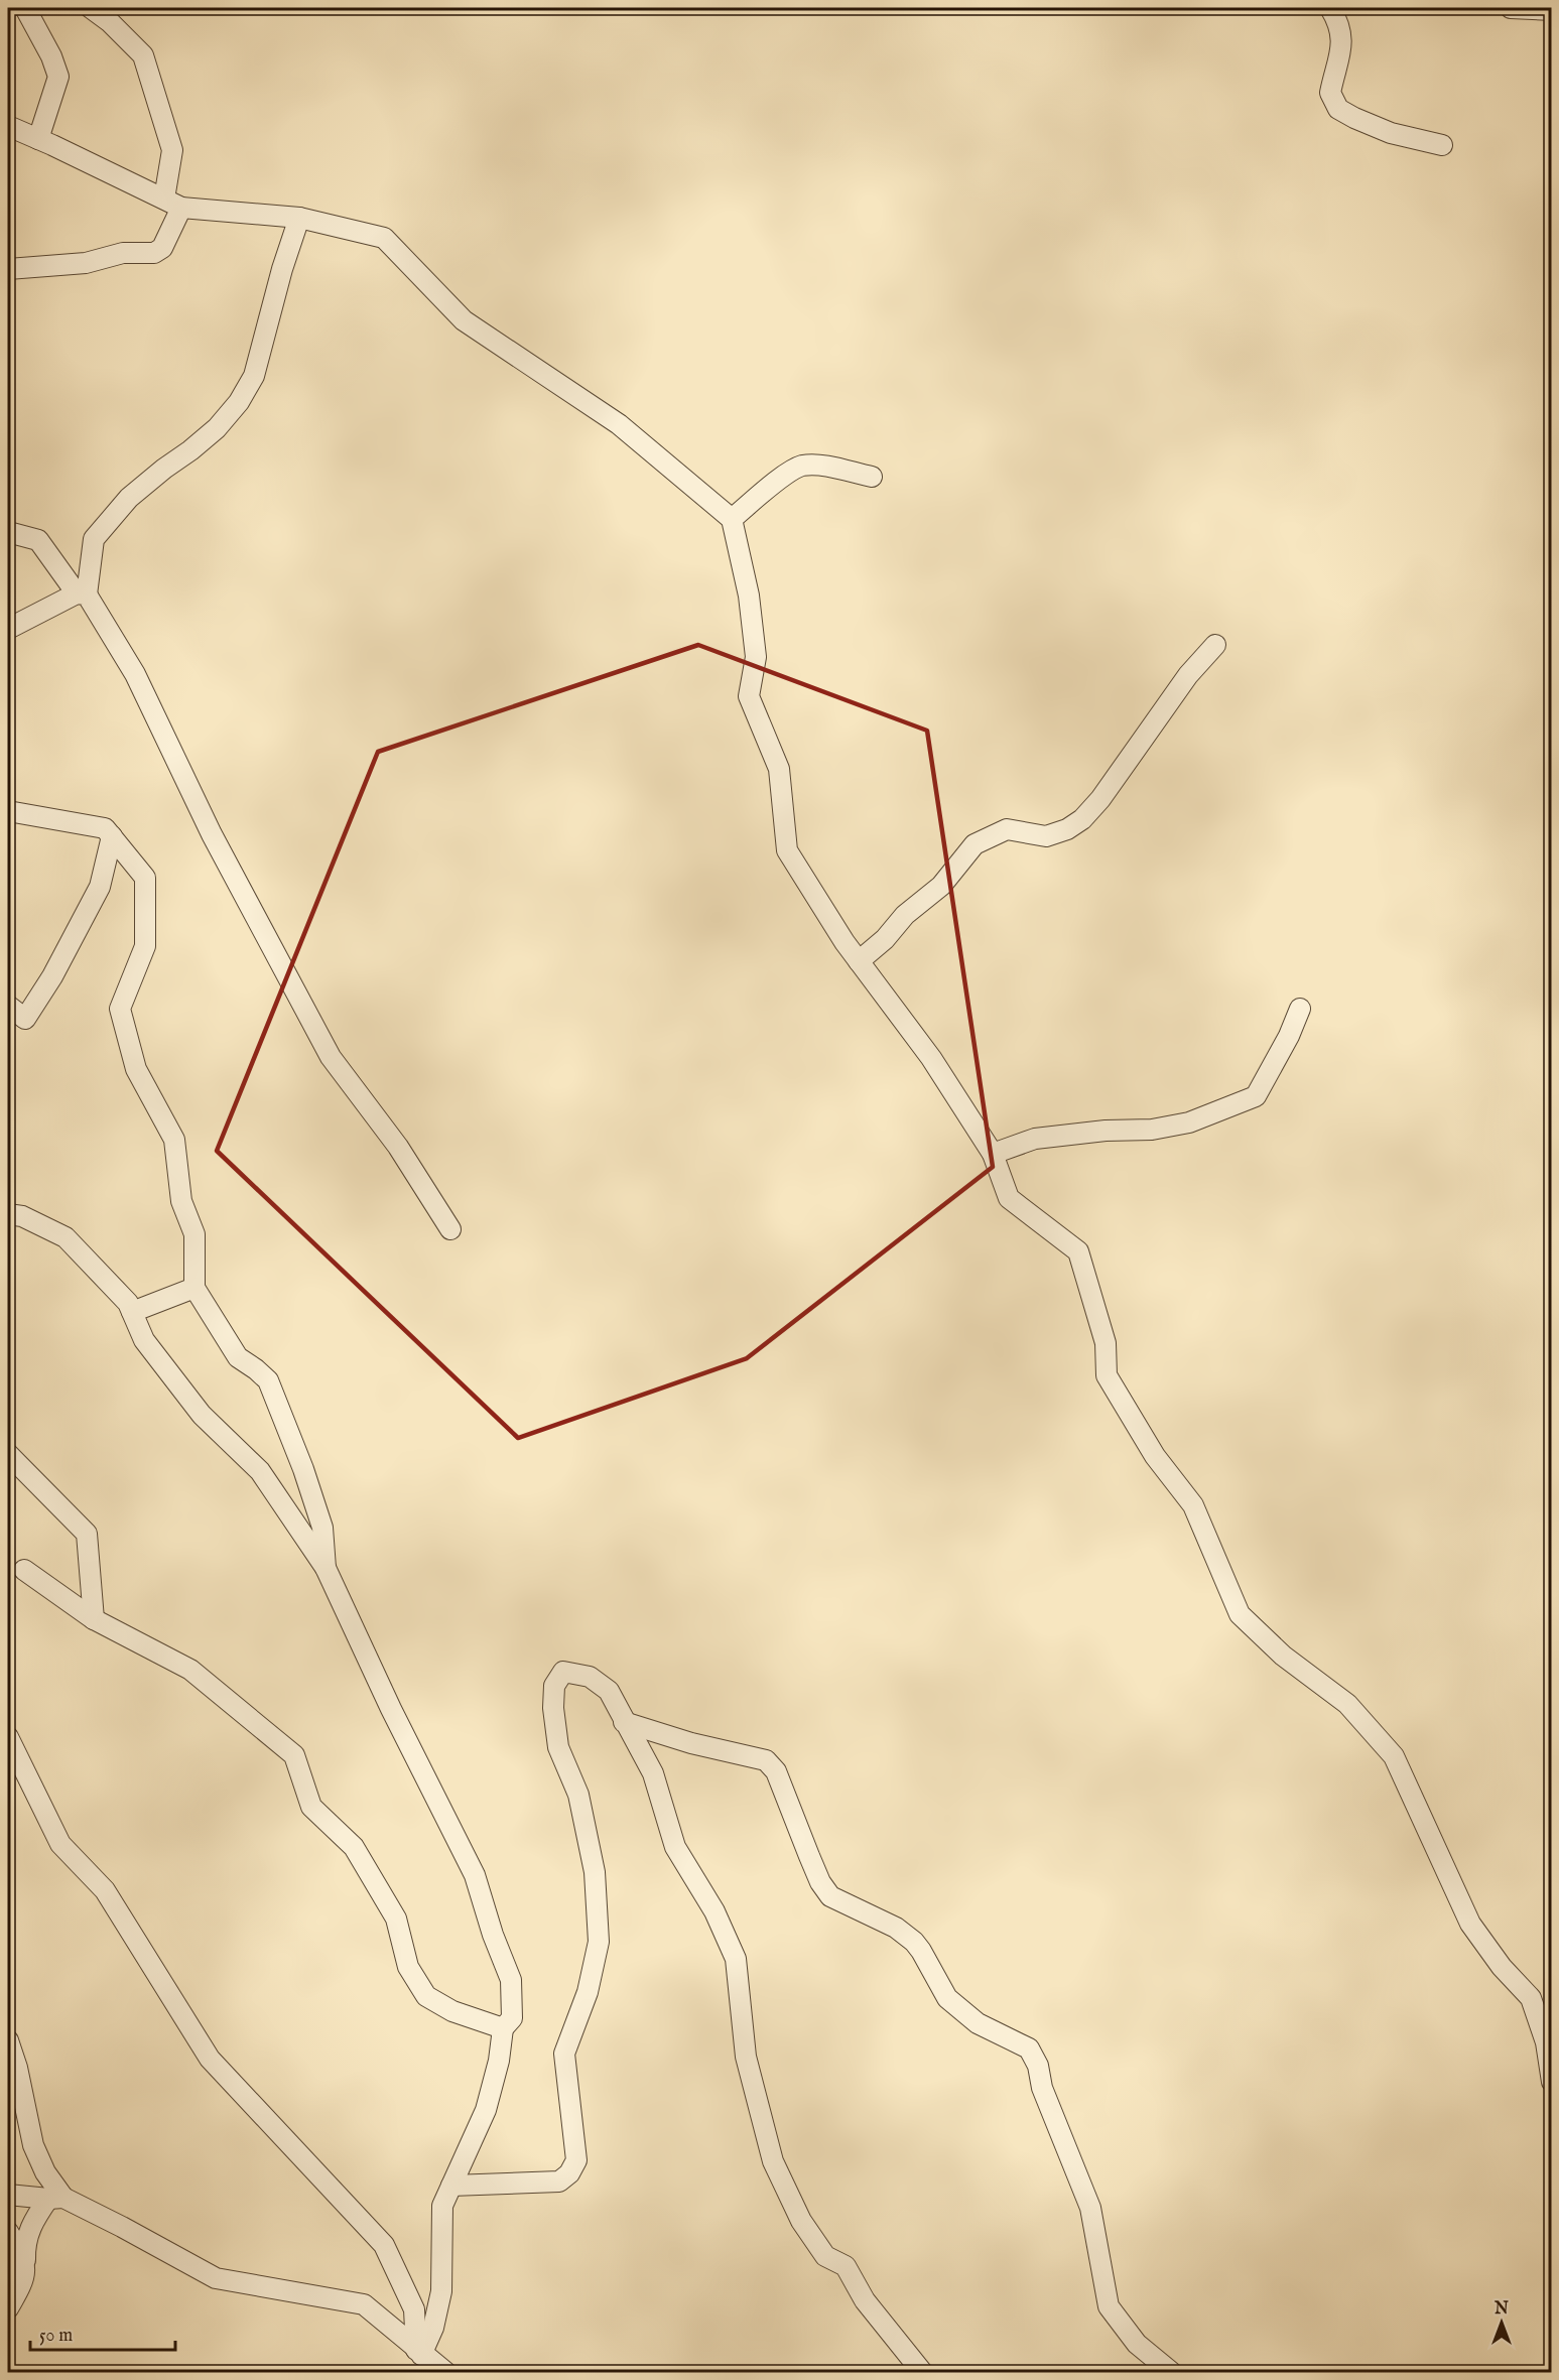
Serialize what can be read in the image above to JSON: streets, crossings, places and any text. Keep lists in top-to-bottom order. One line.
{"scale_bar":"50 m","north":"top"}
